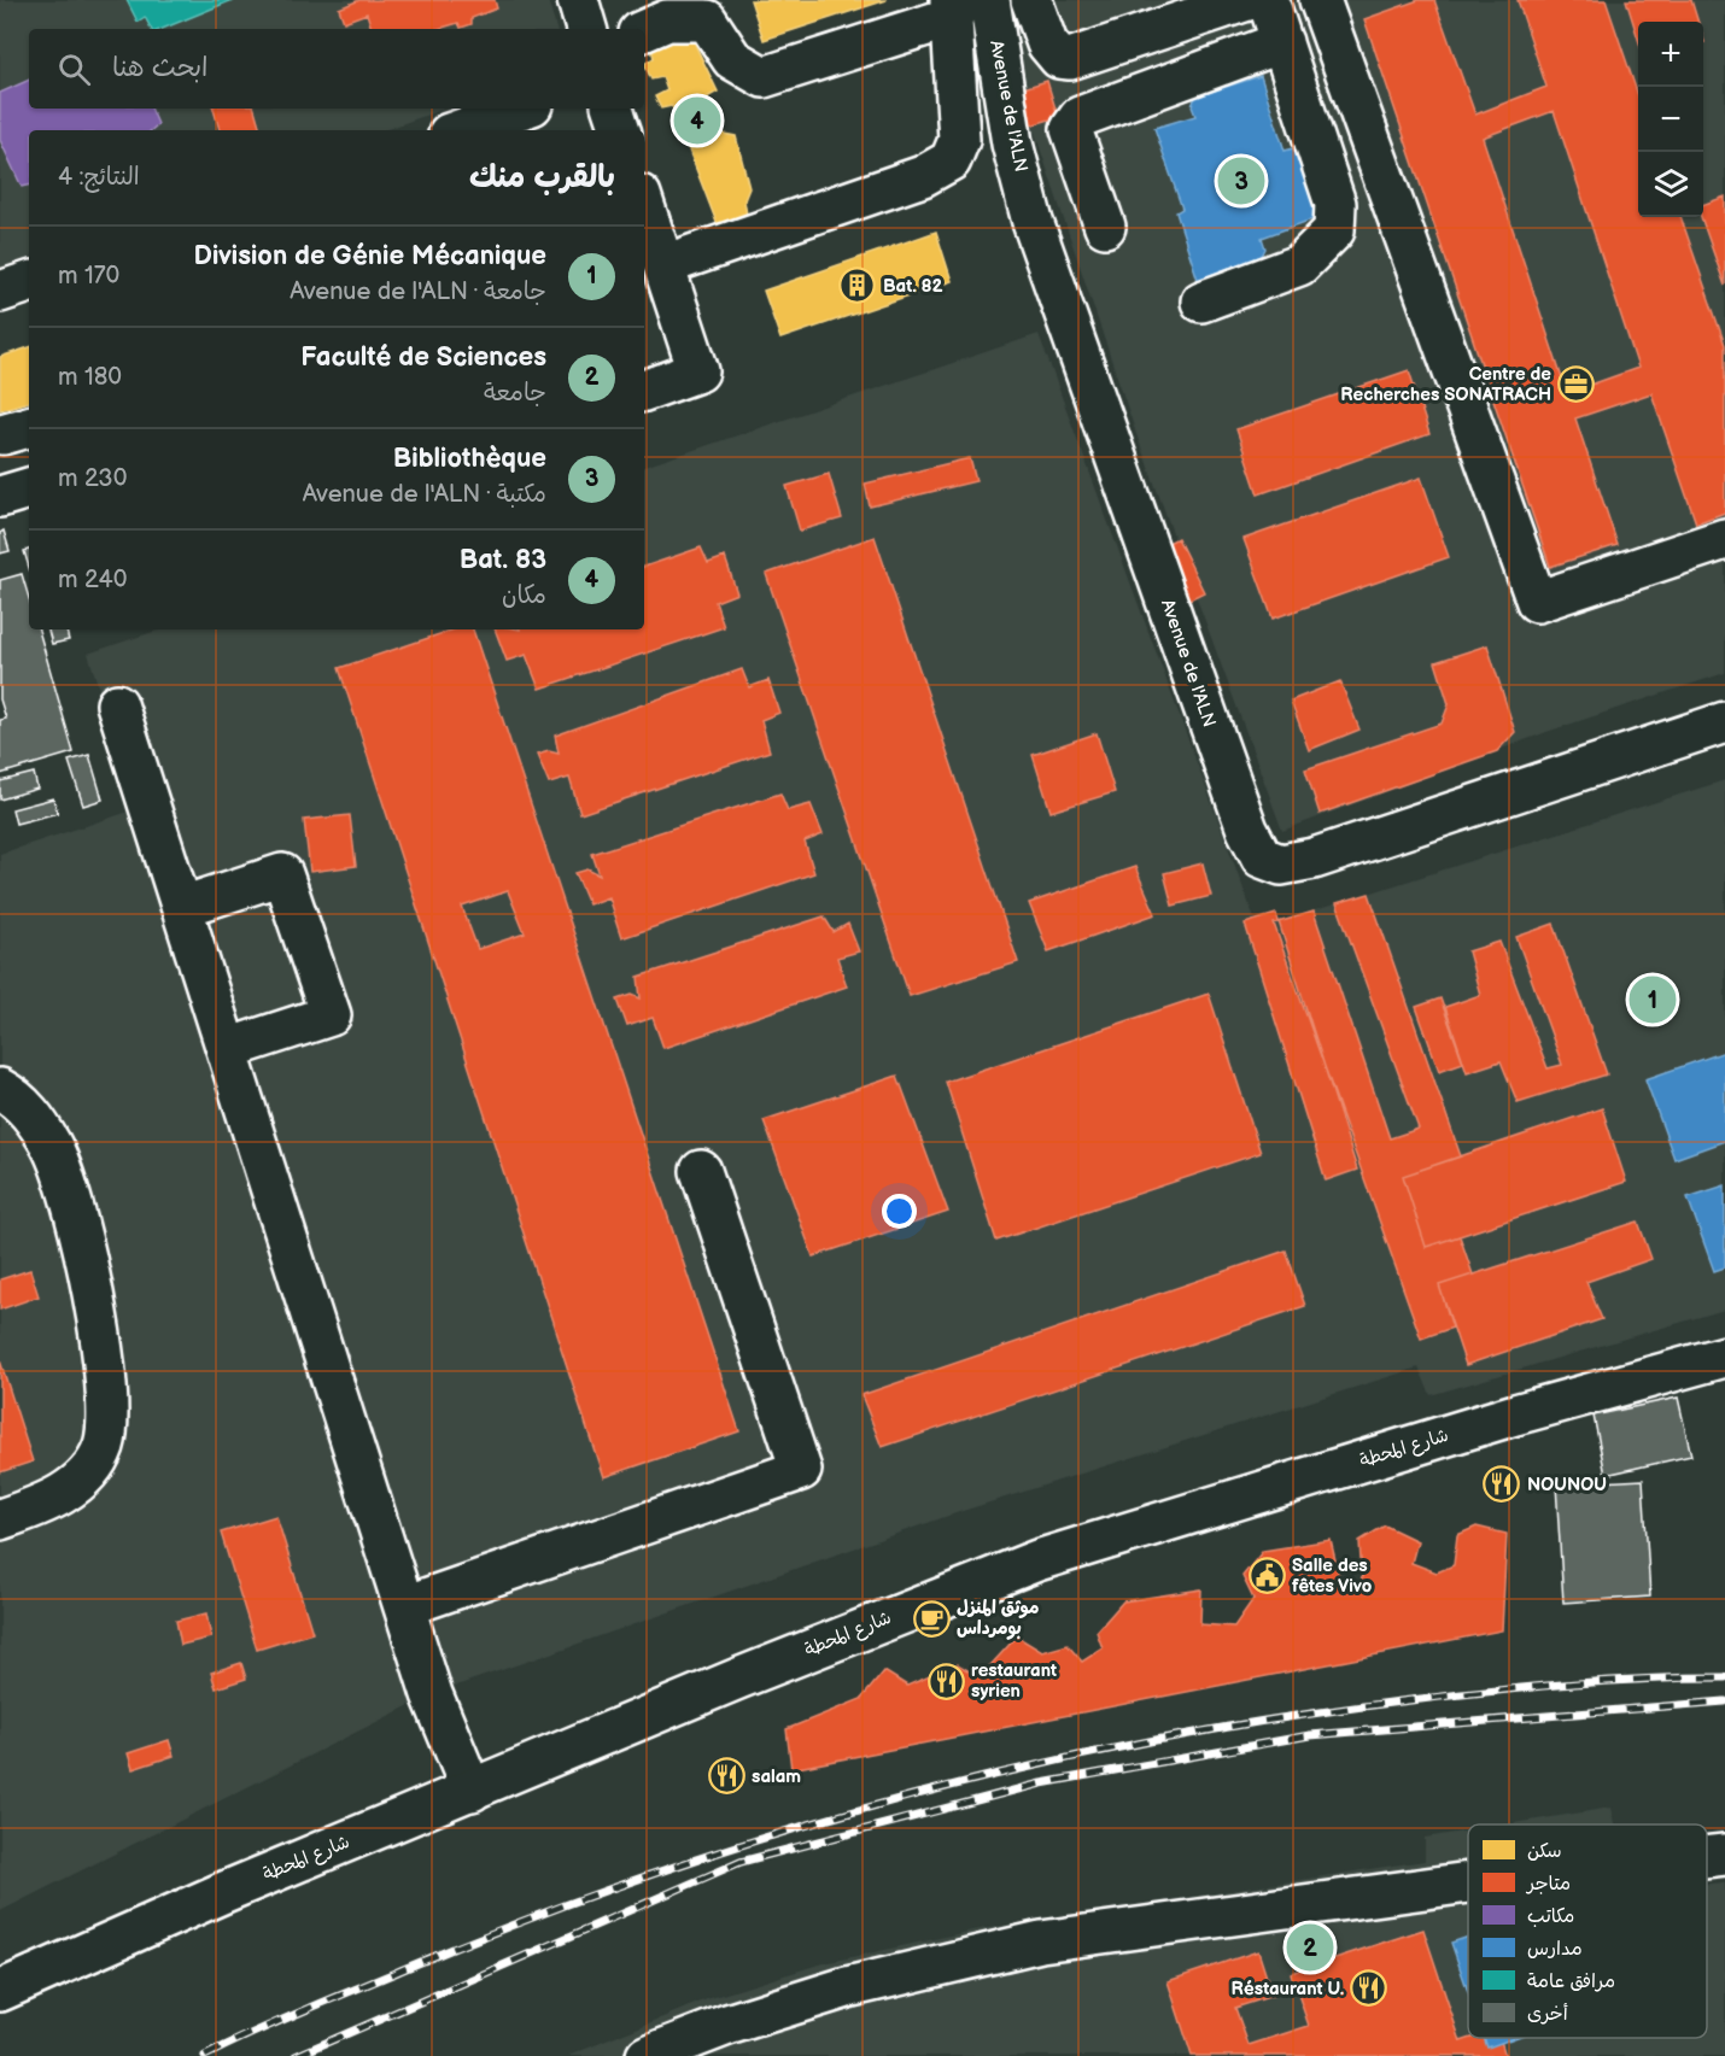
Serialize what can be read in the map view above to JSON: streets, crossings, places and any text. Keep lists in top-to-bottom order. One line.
{"streets":{"street":["Avenue de l'ALN","شارع المحطة"]},"places":{"building":["Bat. 82"],"office":["Centre de Recherches SONATRACH"],"restaurant":["NOUNOU","restaurant syrien","salam","Réstaurant U."],"public building":["Salle des fêtes Vivo"],"cafe":["موثق المنزل بومرداس"]},"legend":["سكن","متاجر","مكاتب","مدارس","مرافق عامة","أخرى"],"page":{"map_buttons":["+","−"],"search":"ابحث هنا","pins":["4","3","1","2"],"heading":["بالقرب منك","النتائج: 4"],"list":[{"mark":"1","name":"Division de Génie Mécanique","note":"جامعة · Avenue de l'ALN","value":"170 m"},{"mark":"2","name":"Faculté de Sciences","note":"جامعة","value":"180 m"},{"mark":"3","name":"Bibliothèque","note":"مكتبة · Avenue de l'ALN","value":"230 m"},{"mark":"4","name":"Bat. 83","note":"مكان","value":"240 m"}]}}
